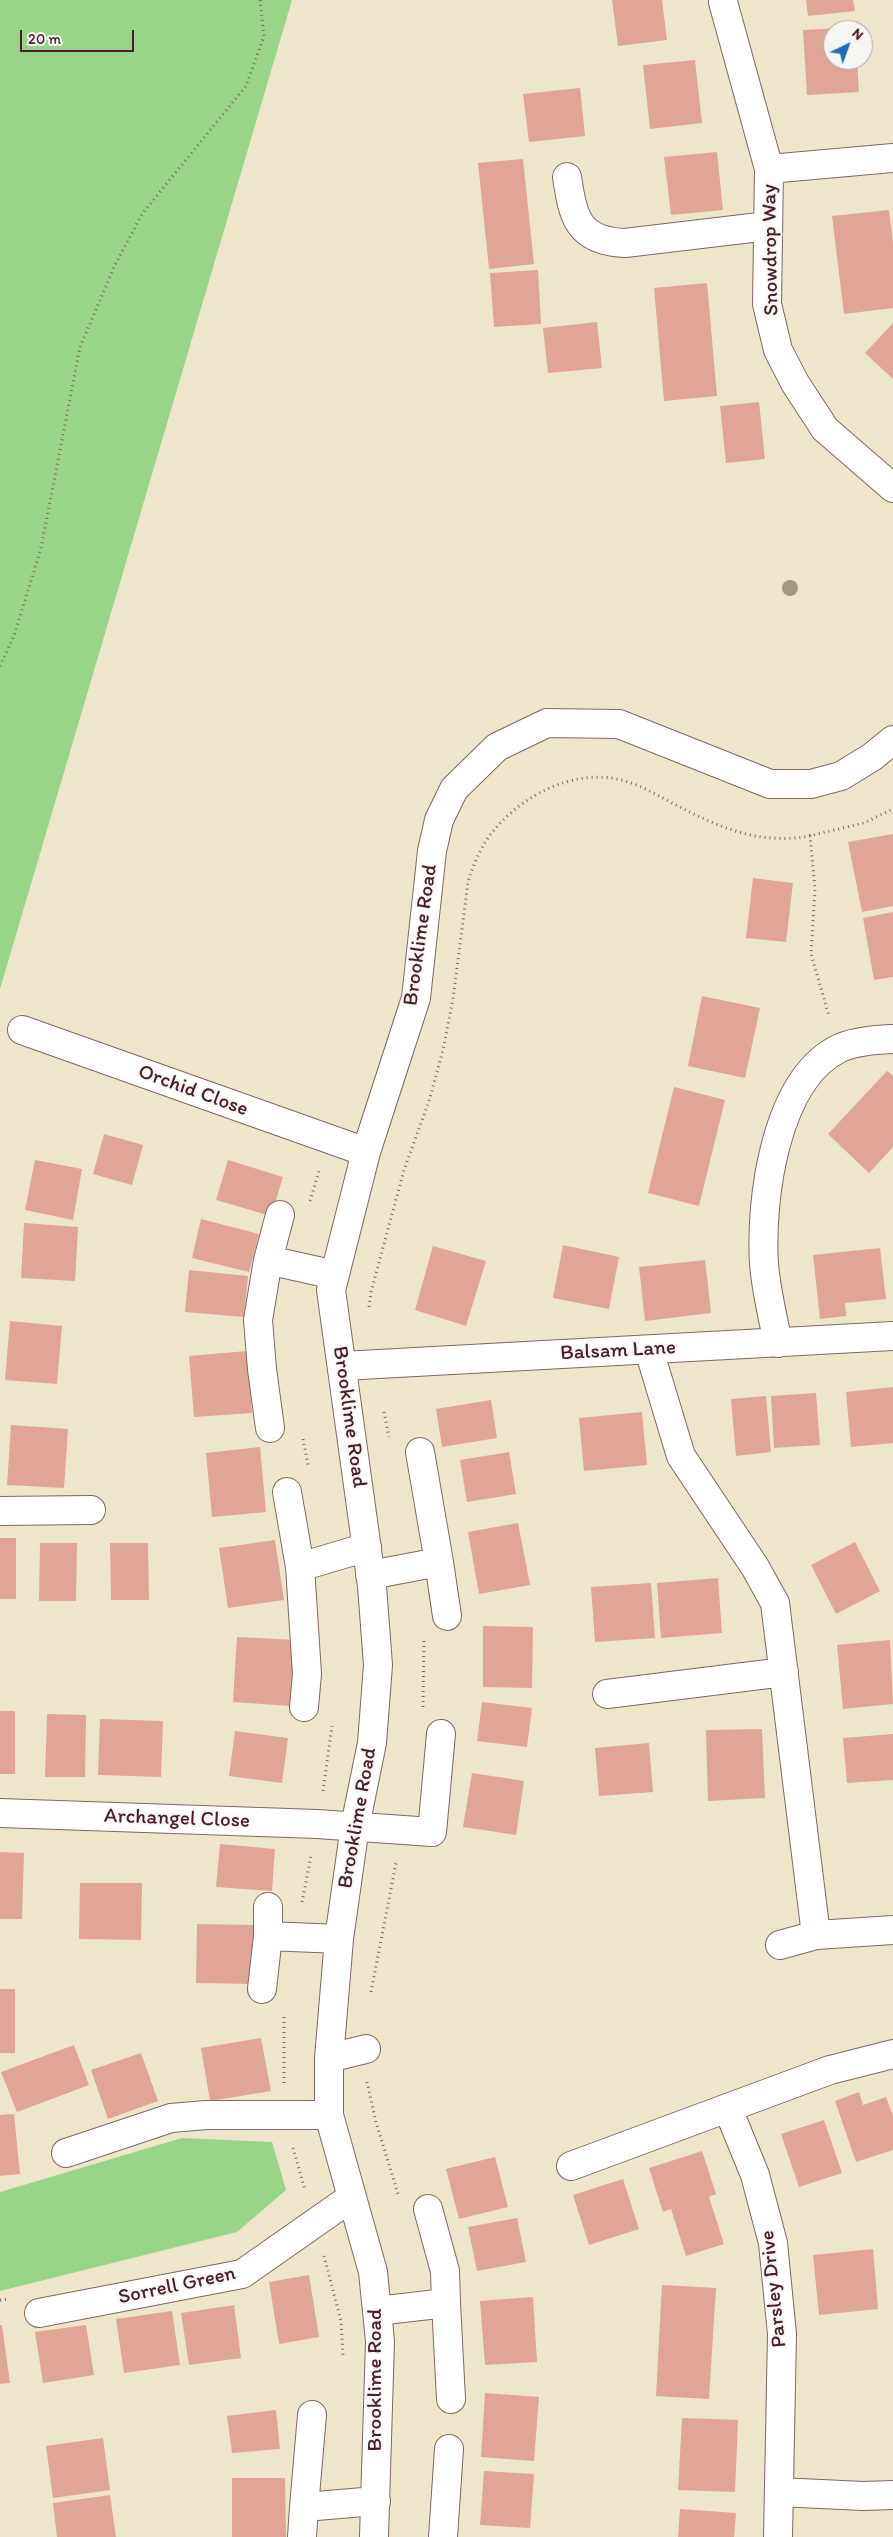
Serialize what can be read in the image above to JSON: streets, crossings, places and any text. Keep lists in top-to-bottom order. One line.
{"streets":{"street":["Snowdrop Way","Brooklime Road","Orchid Close","Balsam Lane","Archangel Close","Sorrell Green","Parsley Drive"]},"crossings":[["Brooklime Road","Orchid Close"],["Brooklime Road","Balsam Lane"],["Brooklime Road","Archangel Close"],["Brooklime Road","Sorrell Green"]],"scale_bar":"20 m","north":"top right"}
